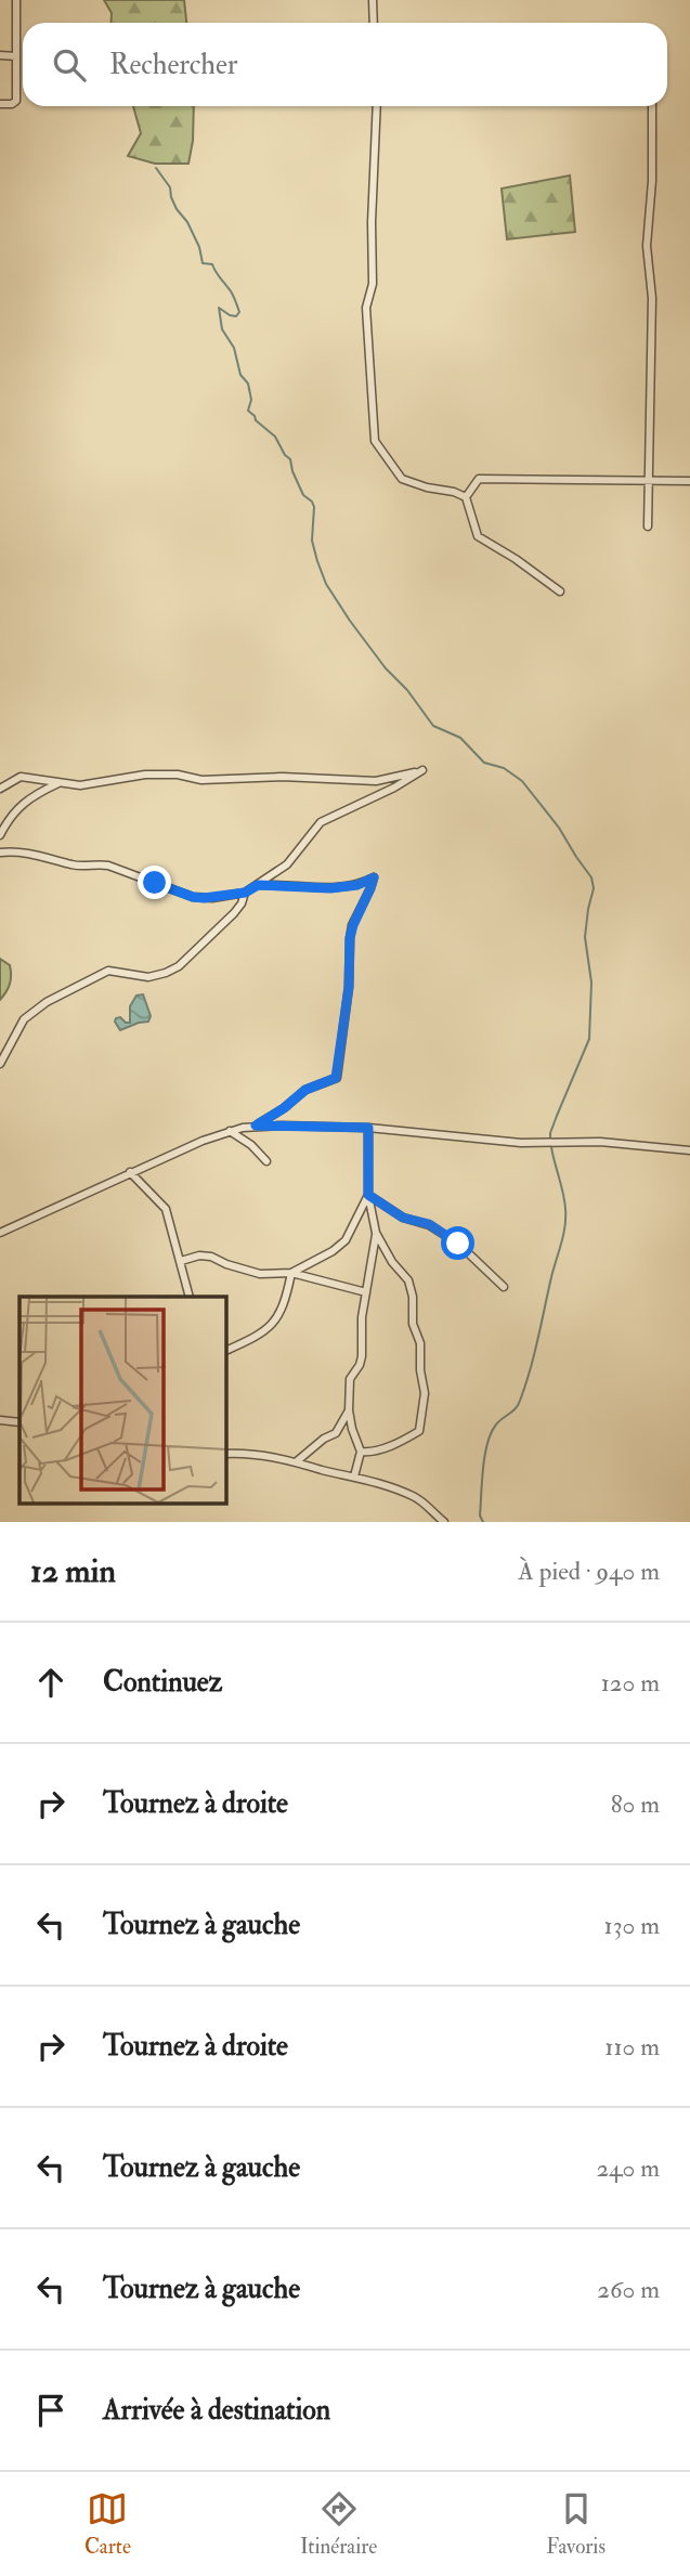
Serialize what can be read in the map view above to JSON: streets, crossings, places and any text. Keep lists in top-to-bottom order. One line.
{"page":{"search":"Rechercher","heading":["12 min","À pied · 940 m"],"list":[["Continuez","120 m"],["Tournez à droite","80 m"],["Tournez à gauche","130 m"],["Tournez à droite","110 m"],["Tournez à gauche","240 m"],["Tournez à gauche","260 m"],"Arrivée à destination"],"nav":["Carte","Itinéraire","Favoris"]}}
